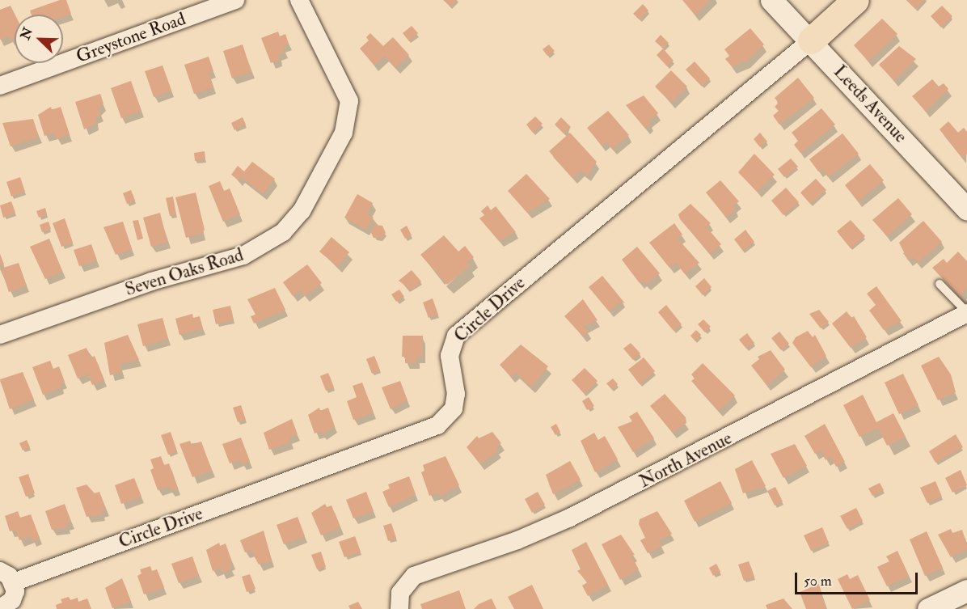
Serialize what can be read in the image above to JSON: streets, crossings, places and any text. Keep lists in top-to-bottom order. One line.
{"streets":{"street":["Greystone Road","Leeds Avenue","Seven Oaks Road","Circle Drive","North Avenue"]},"crossings":[["Leeds Avenue","Circle Drive"]],"scale_bar":"50 m","north":"top left"}
